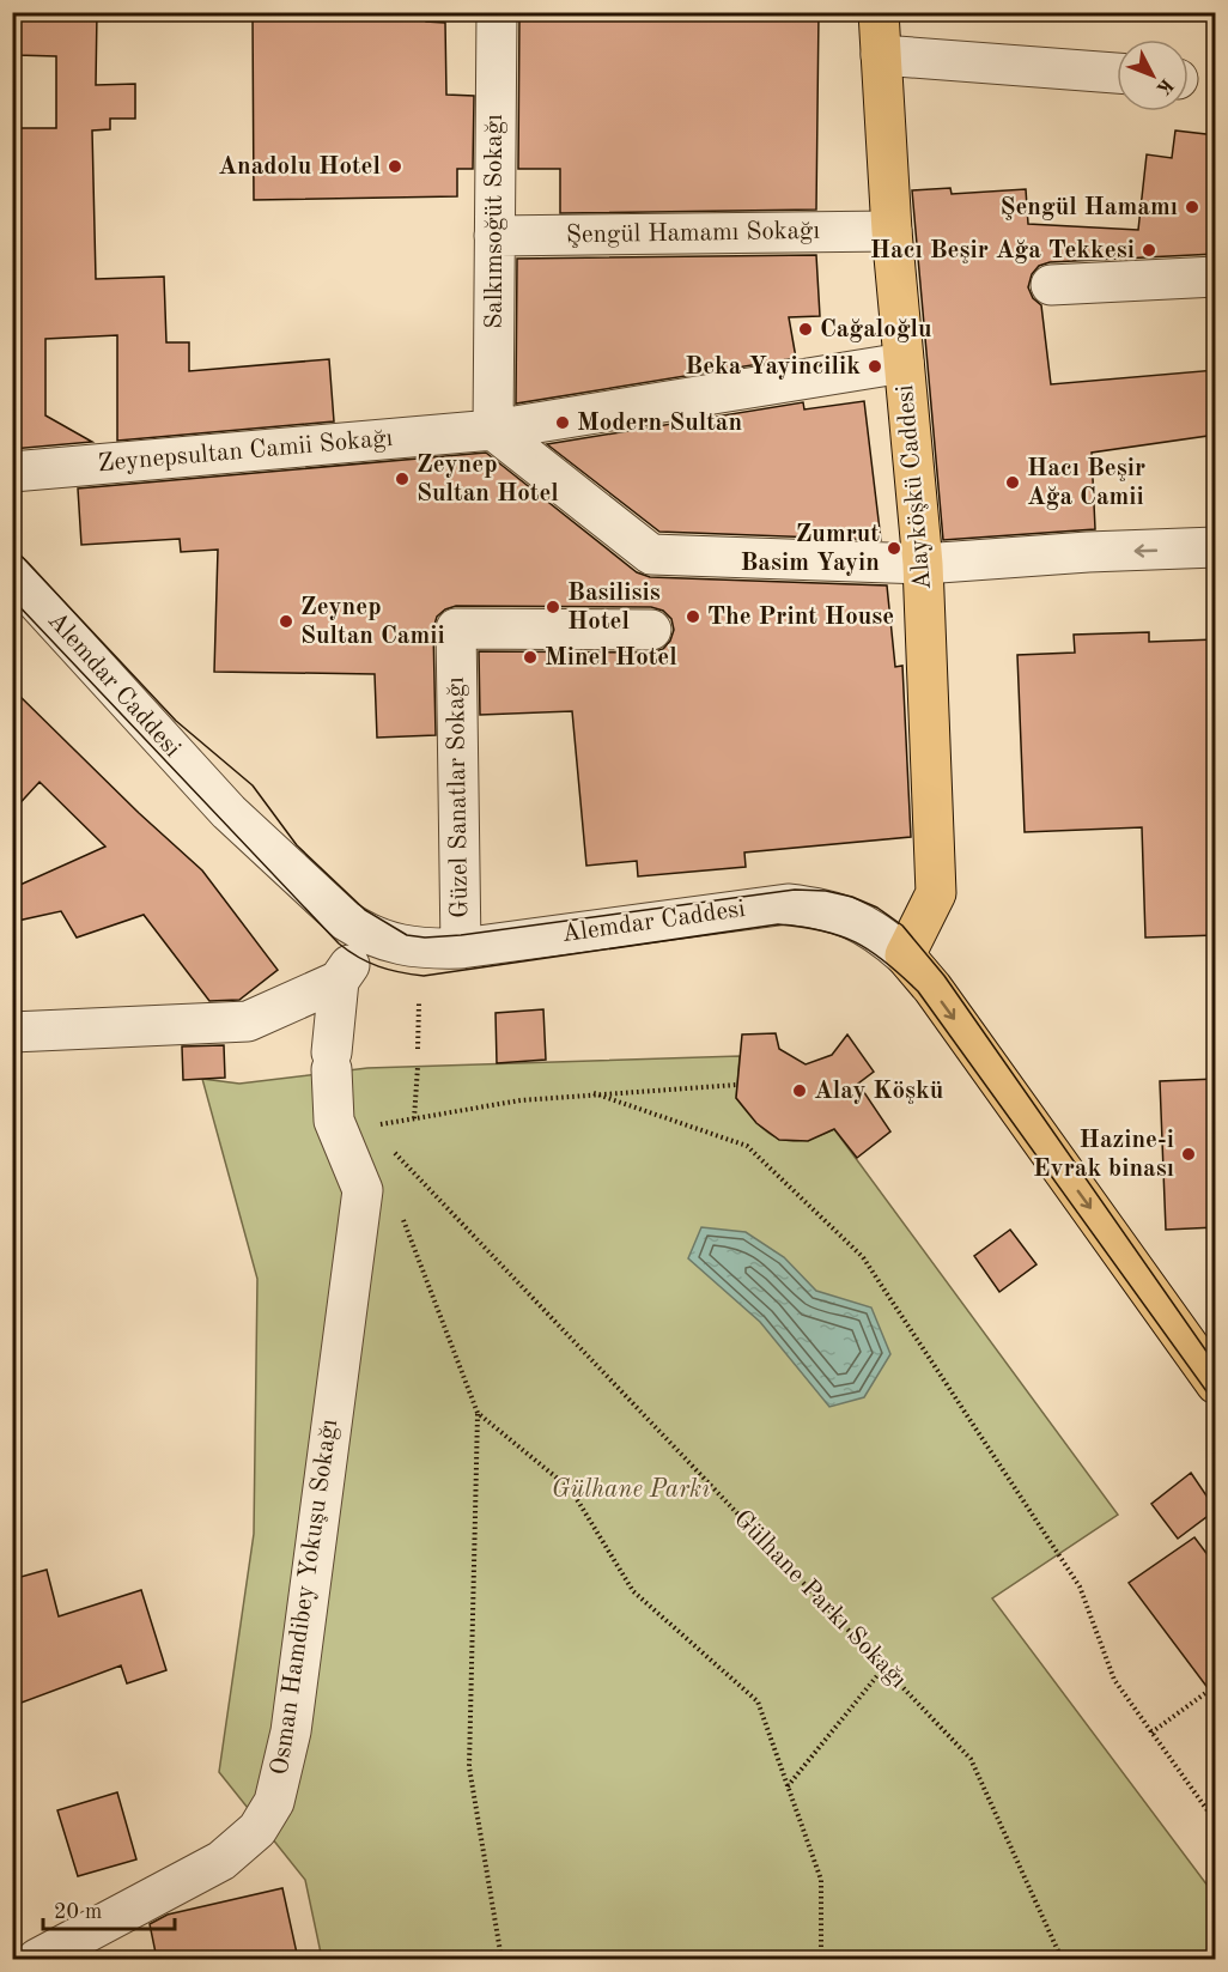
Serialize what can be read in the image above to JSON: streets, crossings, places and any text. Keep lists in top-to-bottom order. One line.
{"streets":{"main road":["Alayköşkü Caddesi","Alemdar Caddesi"],"street":["Salkımsoğüt Sokağı","Şengül Hamamı Sokağı","Zeynepsultan Camii Sokağı","Güzel Sanatlar Sokağı","Osman Hamdibey Yokuşu Sokağı"],"path":["Gülhane Parkı Sokağı"]},"crossings":[["Salkımsoğüt Sokağı","Şengül Hamamı Sokağı"],["Salkımsoğüt Sokağı","Zeynepsultan Camii Sokağı"],["Şengül Hamamı Sokağı","Alayköşkü Caddesi"],["Zeynepsultan Camii Sokağı","Alayköşkü Caddesi"],["Alayköşkü Caddesi","Alemdar Caddesi"],["Alemdar Caddesi","Güzel Sanatlar Sokağı"]],"parks":["Gülhane Parkı"],"places":["Anadolu Hotel","Şengül Hamamı","Hacı Beşir Ağa Tekkesi","Cağaloğlu","Beka Yayincilik","Modern Sultan","Zeynep Sultan Hotel","Hacı Beşir Ağa Camii","Zumrut Basim Yayin","Basilisis Hotel","The Print House","Zeynep Sultan Camii","Minel Hotel","Alay Köşkü","Hazine-i Evrak binası"],"scale_bar":"20 m","north":"bottom right"}
